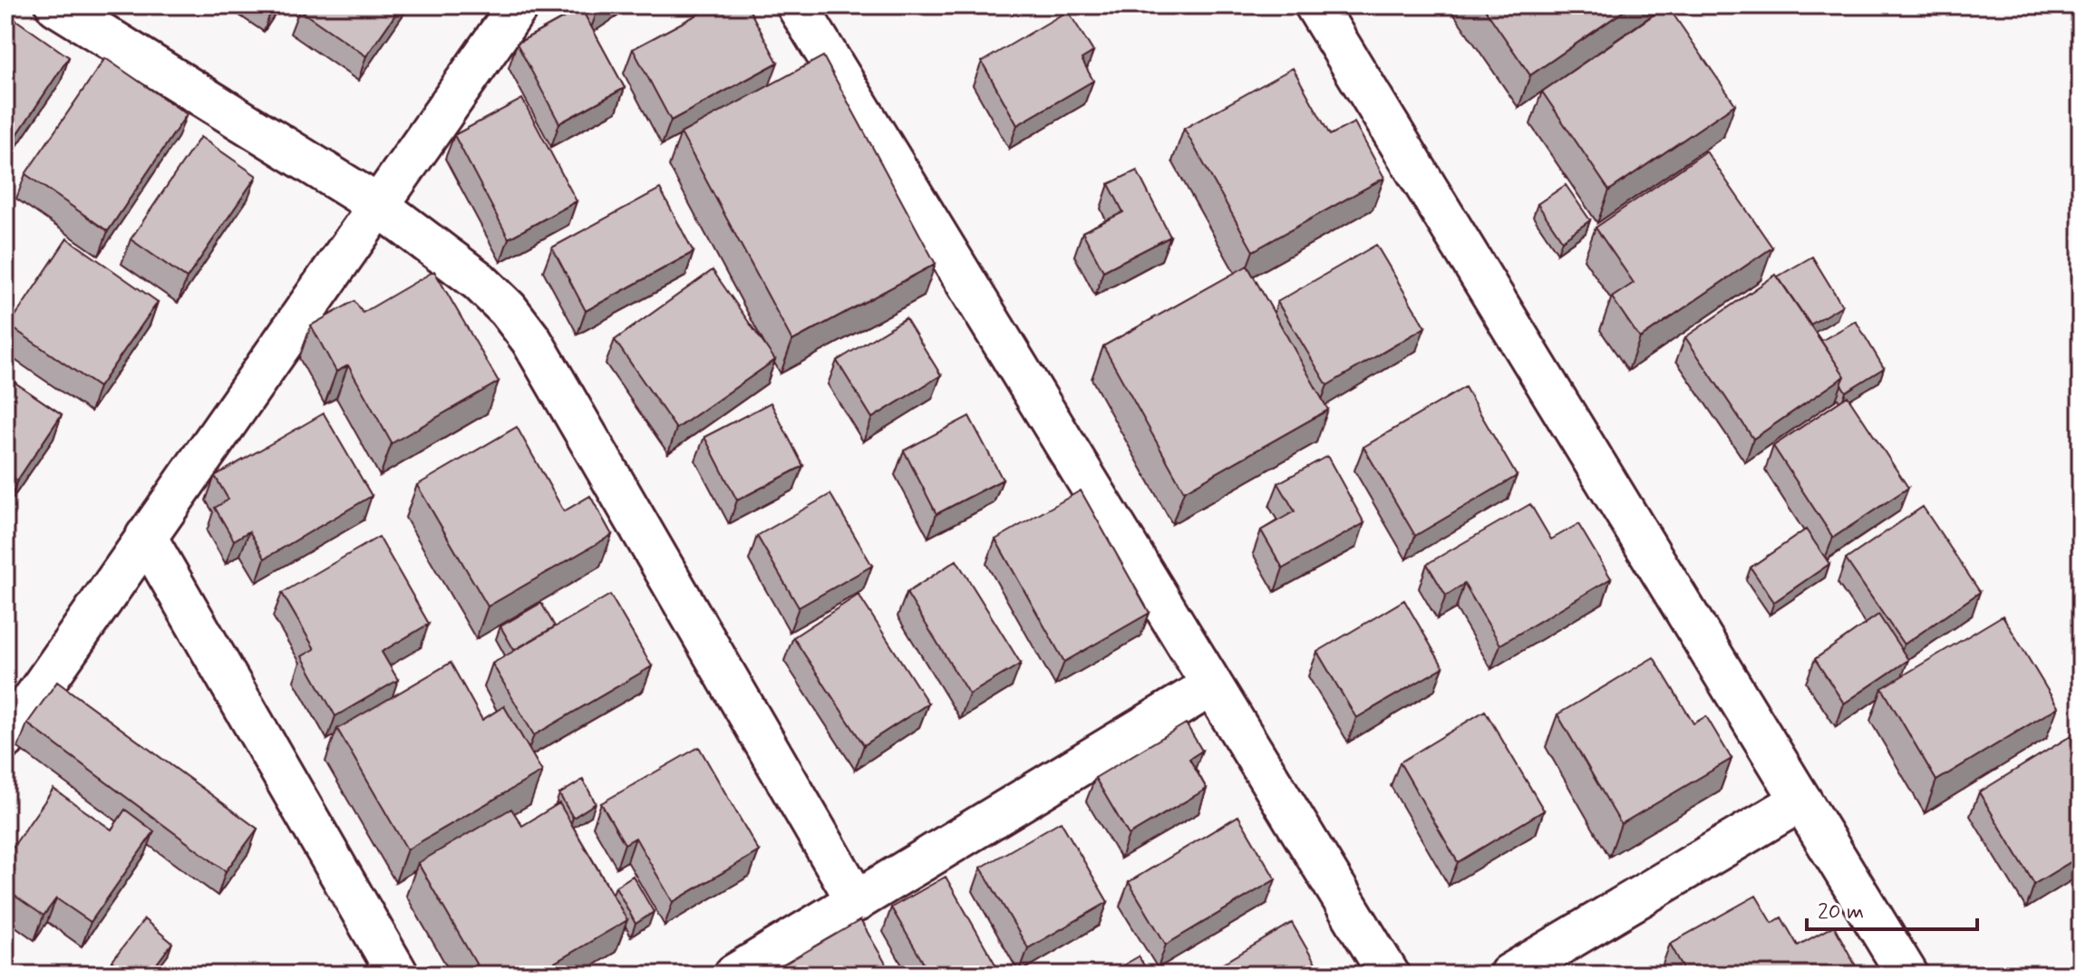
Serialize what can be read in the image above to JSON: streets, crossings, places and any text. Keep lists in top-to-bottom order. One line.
{"scale_bar":"20 m"}
